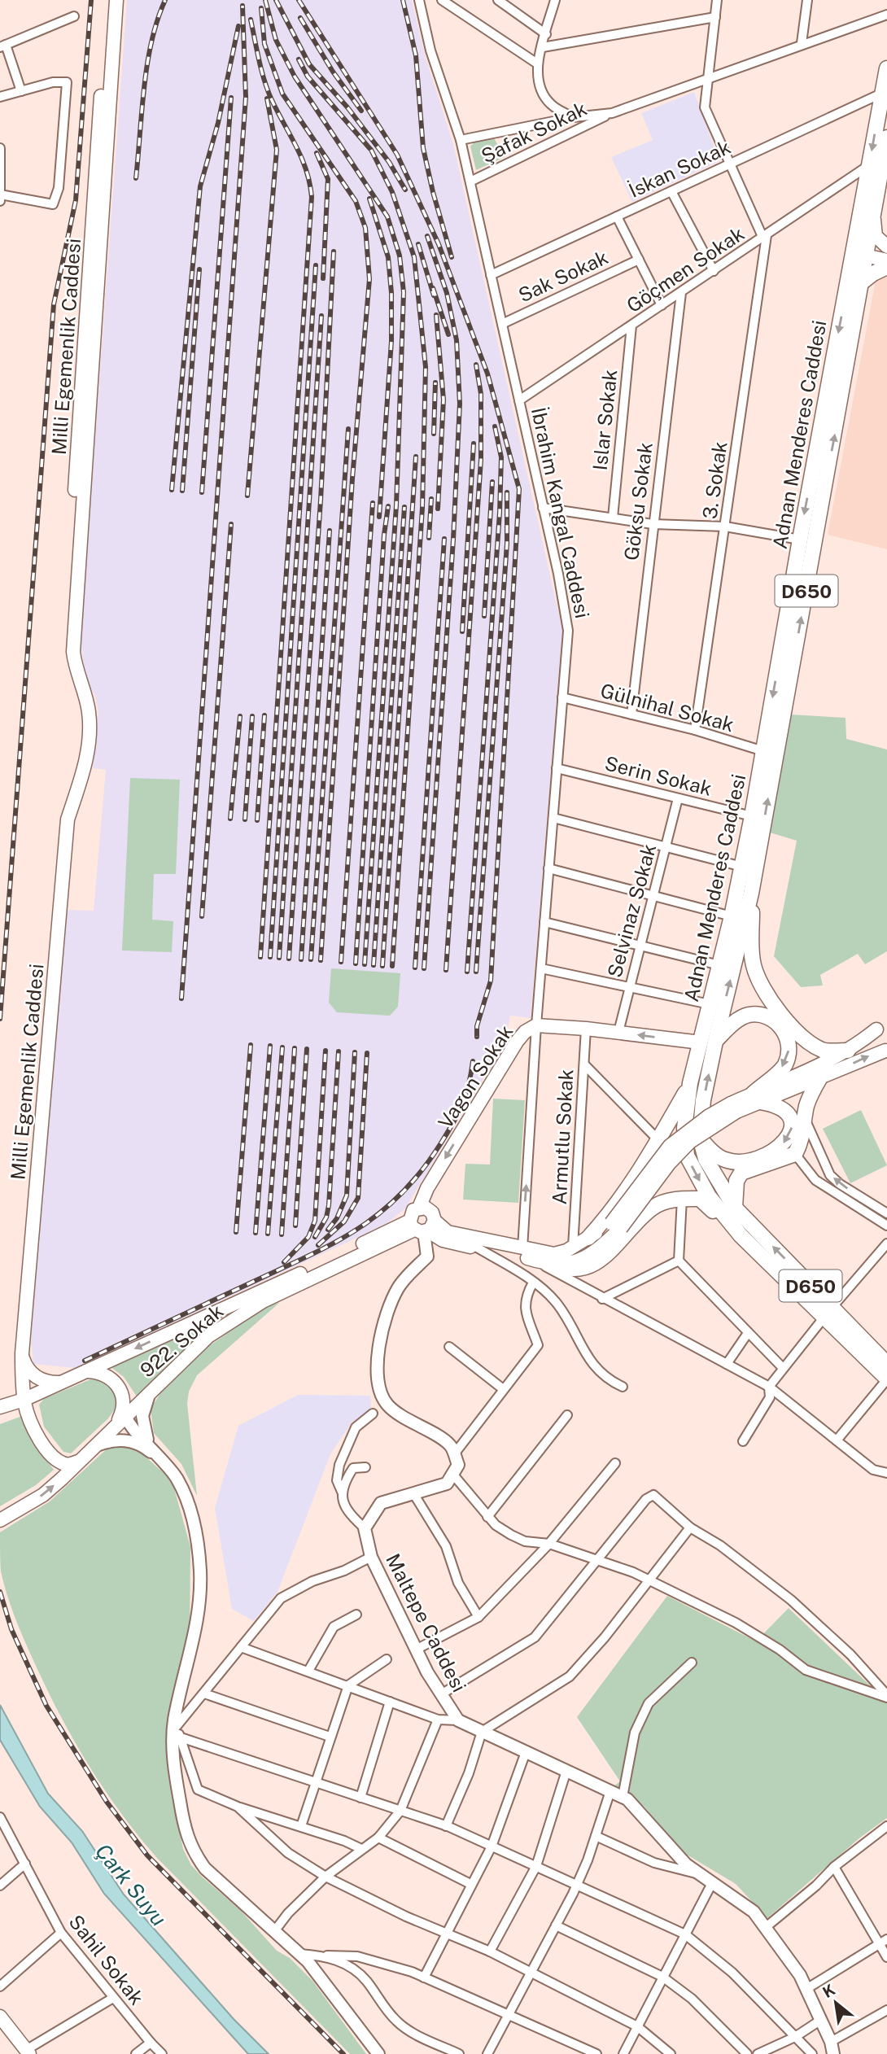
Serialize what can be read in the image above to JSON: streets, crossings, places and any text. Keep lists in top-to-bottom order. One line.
{"streets":{"main road":["Milli Egemenlik Caddesi","Adnan Menderes Caddesi","D650","Vagon Sokak","922. Sokak"],"street":["Şafak Sokak","İskan Sokak","Göçmen Sokak","Sak Sokak","Islar Sokak","3. Sokak","Göksu Sokak","İbrahim Kangal Caddesi","Gülnihal Sokak","Serin Sokak","Selvinaz Sokak","Armutlu Sokak","Maltepe Caddesi","Sahil Sokak"]},"crossings":[["Şafak Sokak","İbrahim Kangal Caddesi"],["İskan Sokak","Adnan Menderes Caddesi"],["İskan Sokak","İbrahim Kangal Caddesi"],["Göçmen Sokak","Islar Sokak"],["Göçmen Sokak","Adnan Menderes Caddesi"],["Göçmen Sokak","3. Sokak"],["Göçmen Sokak","Göksu Sokak"],["Göçmen Sokak","İbrahim Kangal Caddesi"],["Sak Sokak","İbrahim Kangal Caddesi"],["Milli Egemenlik Caddesi","922. Sokak"],["Adnan Menderes Caddesi","D650"],["Adnan Menderes Caddesi","Gülnihal Sokak"],["Adnan Menderes Caddesi","Serin Sokak"],["Adnan Menderes Caddesi","Vagon Sokak"],["3. Sokak","Gülnihal Sokak"],["Göksu Sokak","Gülnihal Sokak"],["İbrahim Kangal Caddesi","Gülnihal Sokak"],["İbrahim Kangal Caddesi","Serin Sokak"],["İbrahim Kangal Caddesi","Vagon Sokak"],["D650","Vagon Sokak"],["Serin Sokak","Selvinaz Sokak"],["Selvinaz Sokak","Vagon Sokak"],["Vagon Sokak","Armutlu Sokak"],["Vagon Sokak","922. Sokak"]],"water":["Çark Suyu"],"north":"top left"}
